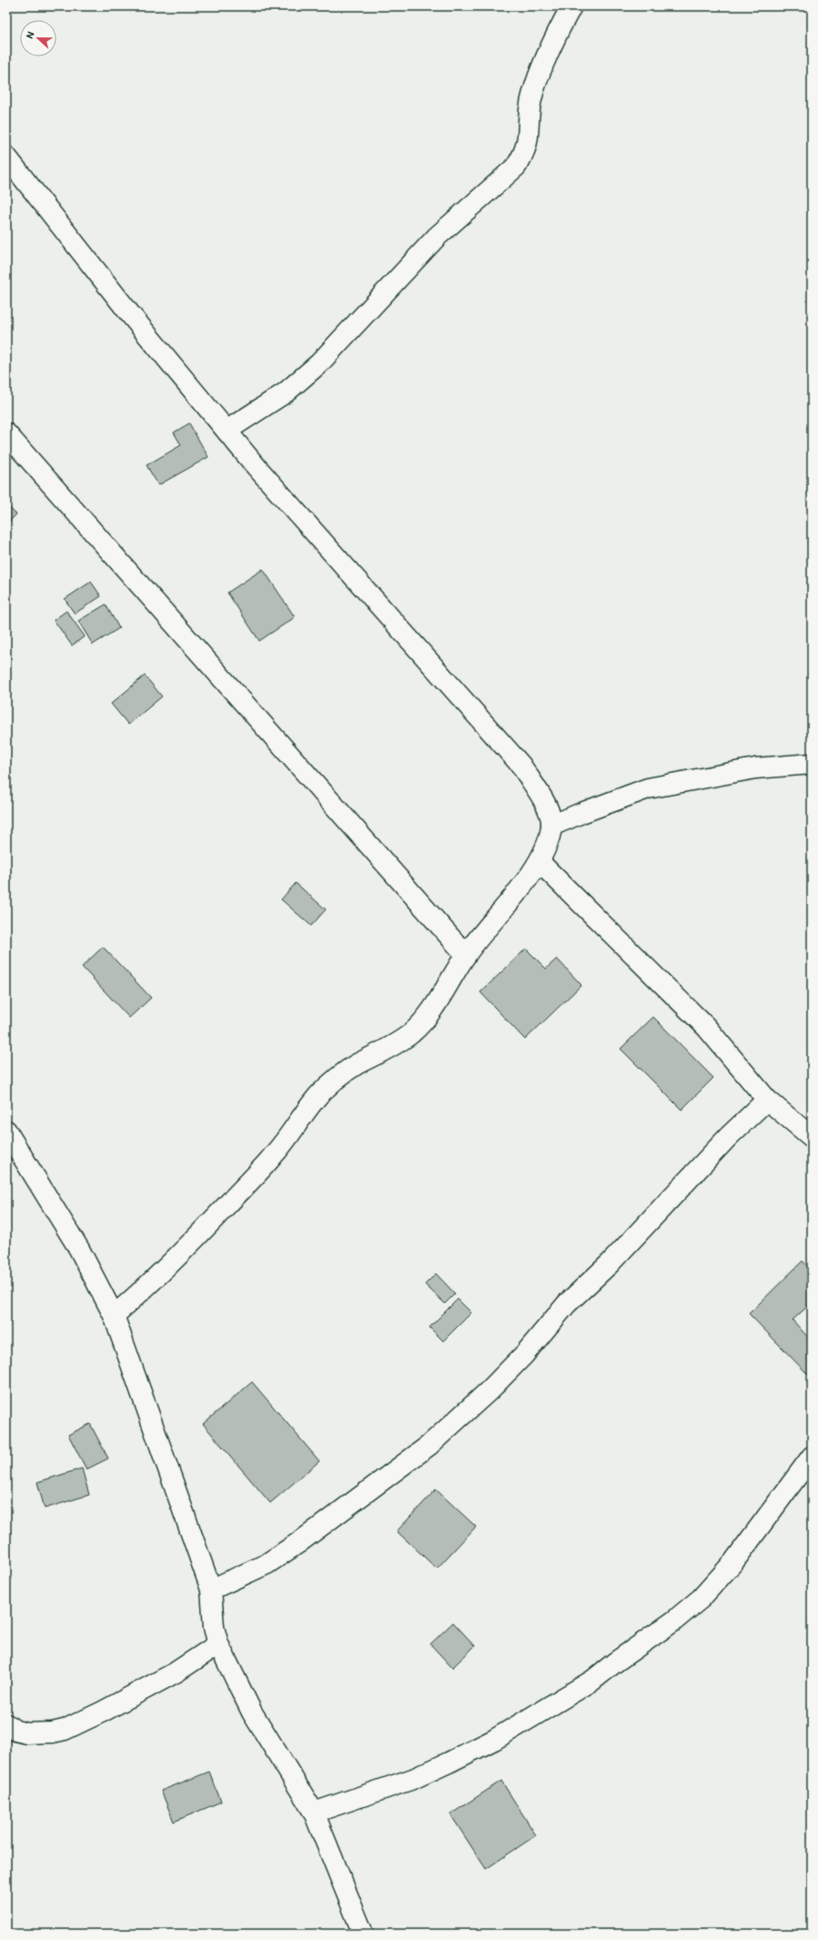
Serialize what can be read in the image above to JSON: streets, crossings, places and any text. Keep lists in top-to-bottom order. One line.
{"north":"left"}
